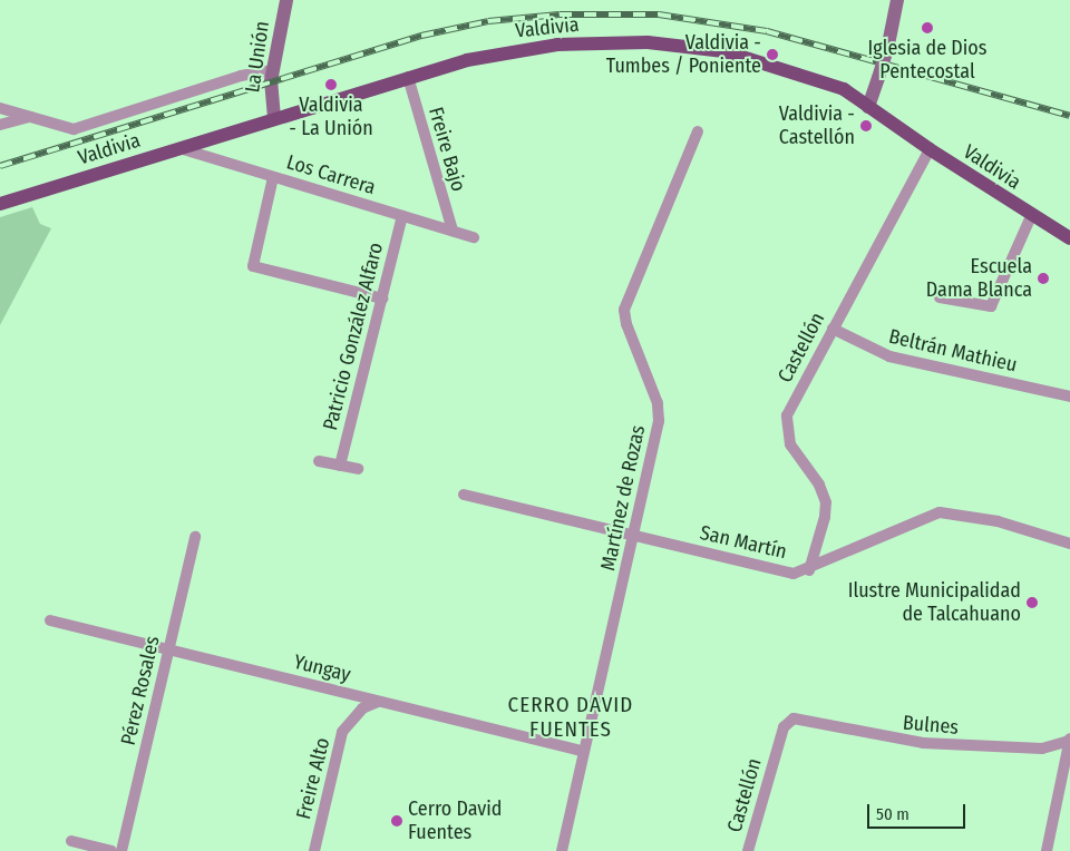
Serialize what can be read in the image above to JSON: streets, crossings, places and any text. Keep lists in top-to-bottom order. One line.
{"streets":{"main road":["Valdivia","La Unión"],"street":["Freire Bajo","Los Carrera","Patricio González Alfaro","Castellón","Beltrán Mathieu","Martínez de Rozas","San Martín","Yungay","Pérez Rosales","Bulnes","Freire Alto"]},"crossings":[["Valdivia","La Unión"],["Valdivia","Freire Bajo"],["Valdivia","Los Carrera"],["Valdivia","Castellón"],["Freire Bajo","Los Carrera"],["Los Carrera","Patricio González Alfaro"],["Castellón","Beltrán Mathieu"],["Castellón","San Martín"],["Castellón","Bulnes"],["Martínez de Rozas","San Martín"],["Martínez de Rozas","Yungay"],["Yungay","Pérez Rosales"],["Yungay","Freire Alto"]],"districts":["CERRO DAVID FUENTES"],"places":["Iglesia de Dios Pentecostal","Valdivia - Tumbes / Poniente","Valdivia - La Unión","Valdivia - Castellón","Escuela Dama Blanca","Ilustre Municipalidad de Talcahuano","Cerro David Fuentes"],"scale_bar":"50 m"}
